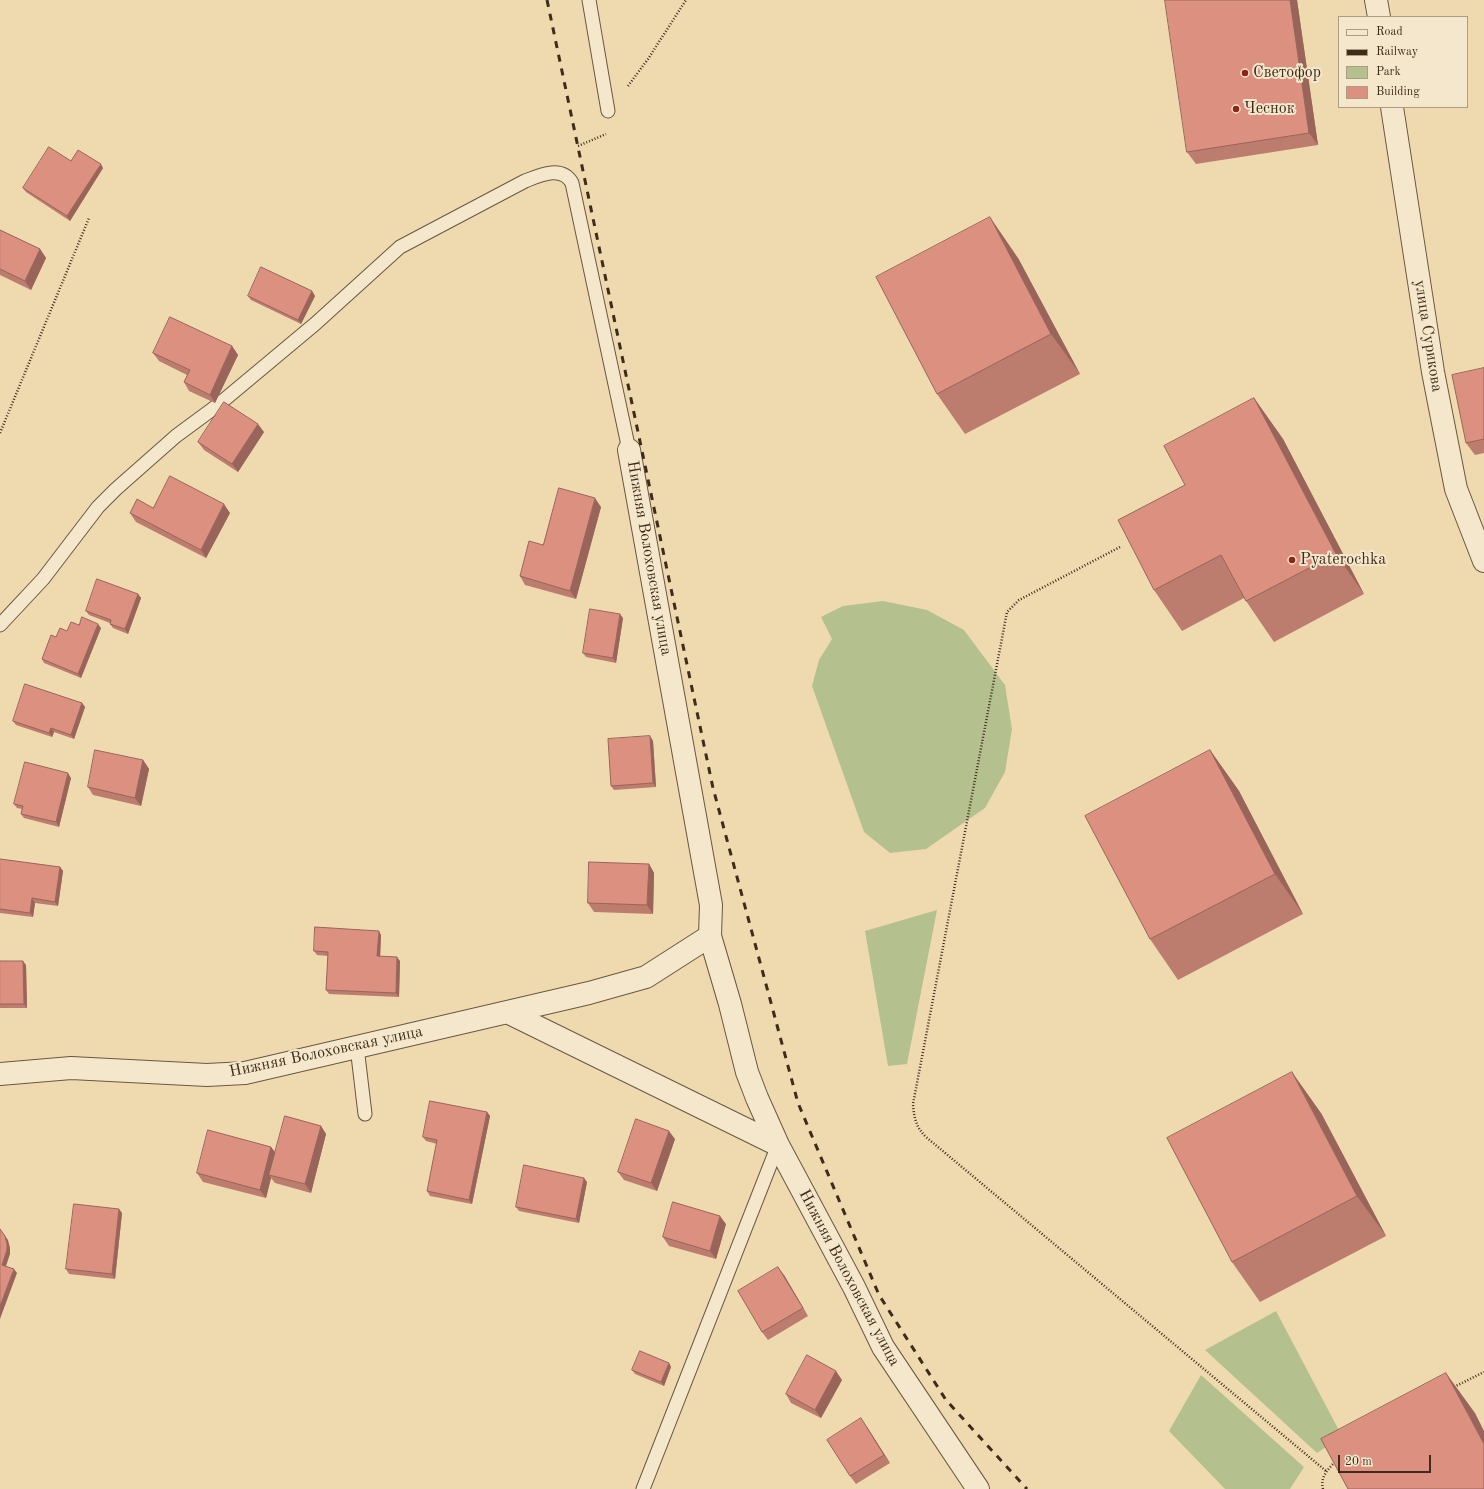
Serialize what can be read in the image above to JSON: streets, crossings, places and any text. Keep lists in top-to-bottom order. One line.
{"streets":{"street":["улица Сурикова","Нижняя Волоховская улица"]},"places":["Светофор","Чеснок","Pyaterochka"],"legend":["Road","Railway","Park","Building"],"scale_bar":"20 m"}
